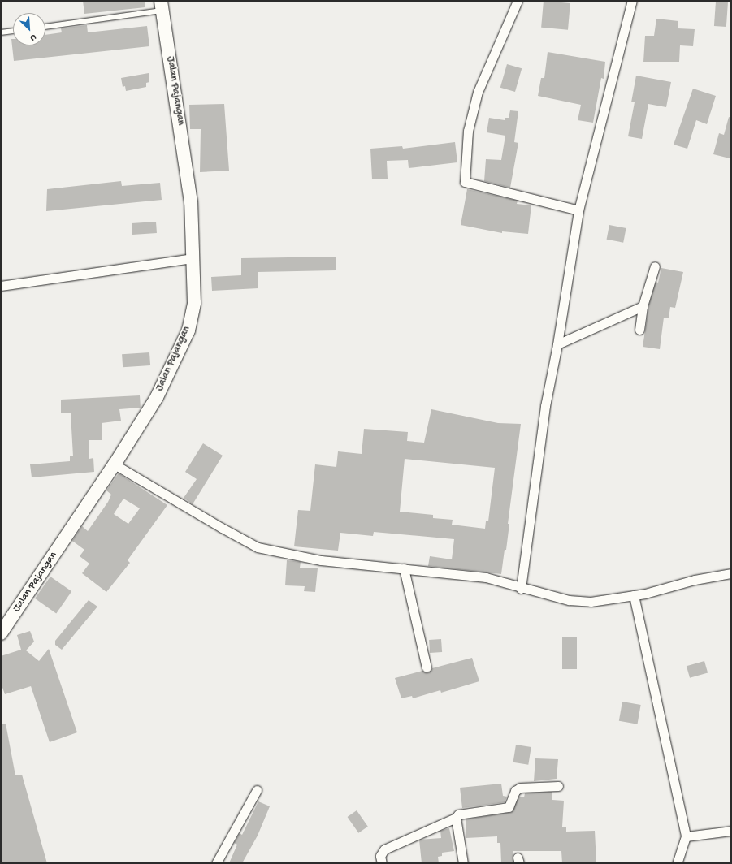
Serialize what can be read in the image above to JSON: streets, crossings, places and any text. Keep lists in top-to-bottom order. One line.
{"streets":{"main road":["Jalan Pajangan"]},"north":"bottom right"}
